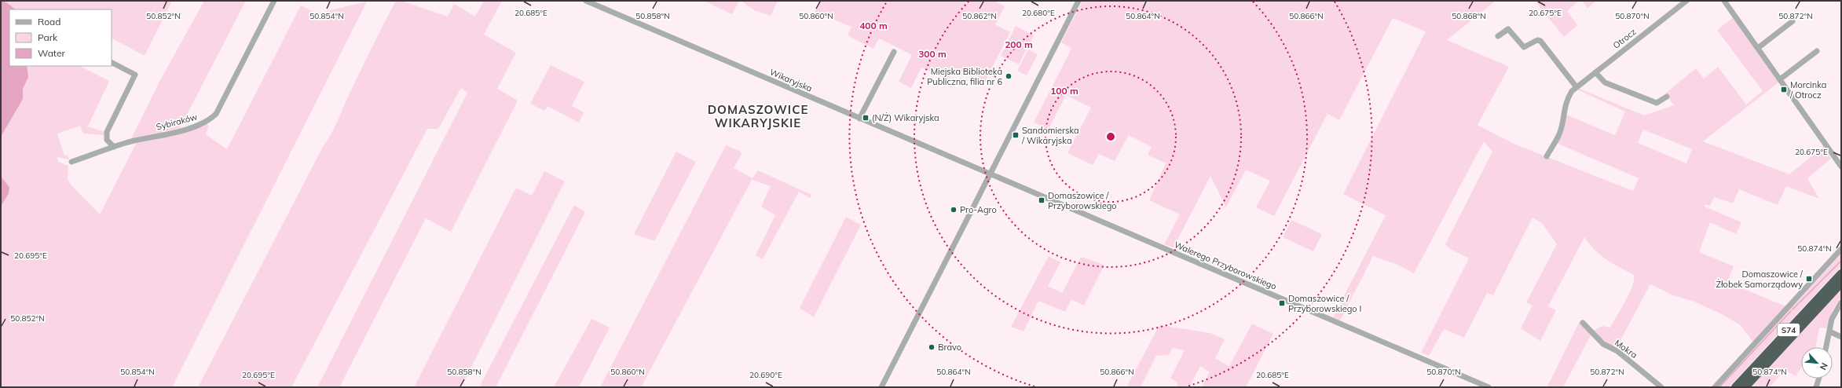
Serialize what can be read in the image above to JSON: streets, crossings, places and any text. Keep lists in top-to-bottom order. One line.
{"streets":{"highway":["S74"],"street":["Otrocz","Wikaryjska","Sybiraków","Walerego Przyborowskiego","Mokra"]},"crossings":[["Wikaryjska","Walerego Przyborowskiego"]],"districts":["DOMASZOWICE WIKARYJSKIE"],"places":{"other":["Miejska Biblioteka Publiczna, filia nr 6","Pro-Agro","Bravo"],"transit":["Morcinka / Otrocz","(N/Ż) Wikaryjska","Sandomierska / Wikaryjska","Domaszowice / Przyborowskiego","Domaszowice / Żłobek Samorządowy","Domaszowice / Przyborowskiego I"]},"legend":["Road","Park","Water"],"north":"bottom right","coordinates":["20.685°E","20.680°E","20.675°E","50.852°N","50.854°N","50.858°N","50.860°N","50.862°N","50.864°N","50.866°N","50.868°N","50.870°N","50.872°N","50.874°N","20.695°E","20.690°E"],"rings":["400 m","200 m","300 m","100 m"]}
